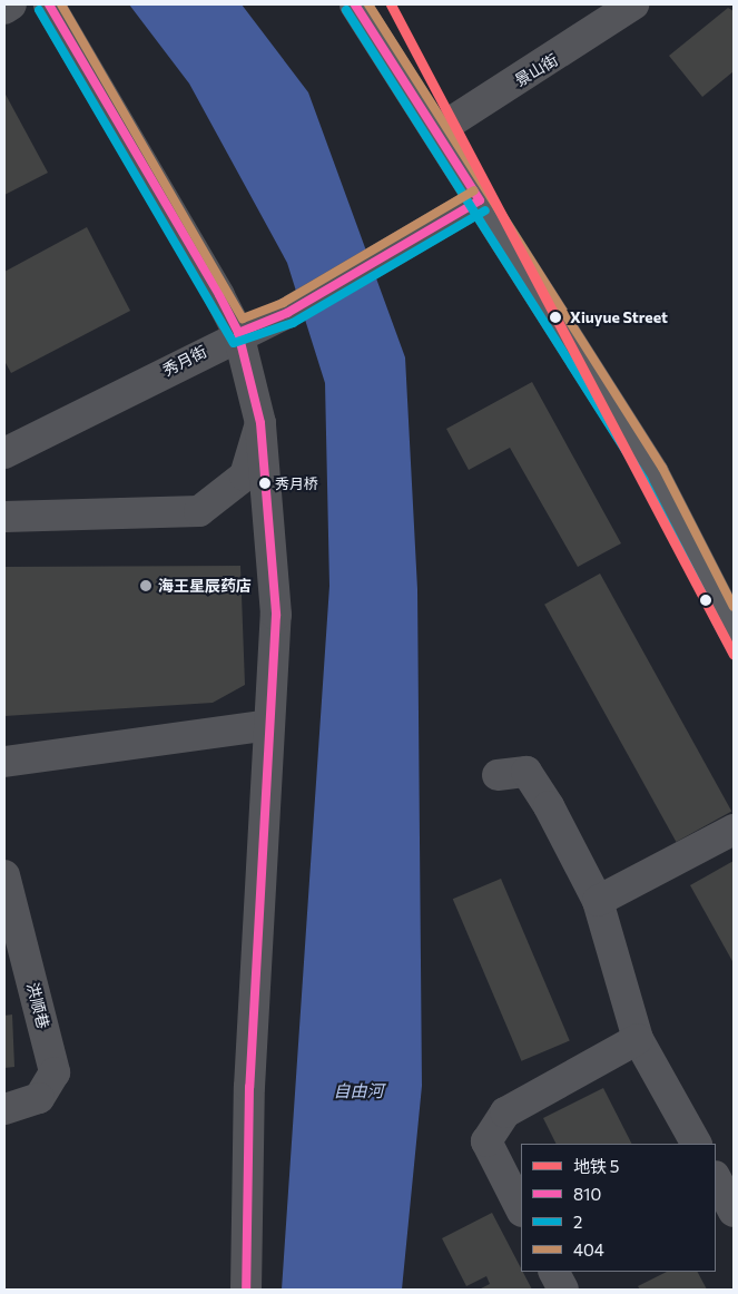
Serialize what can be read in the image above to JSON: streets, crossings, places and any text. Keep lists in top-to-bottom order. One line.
{"streets":{"street":["景山街","秀月街","洪顺巷"]},"water":["自由河"],"places":["Xiuyue Street","秀月桥","海王星辰药店"],"lines":["metro line 5","transit line 810","transit line 404","transit line 2"],"legend":["地铁 5","810","2","404"]}
